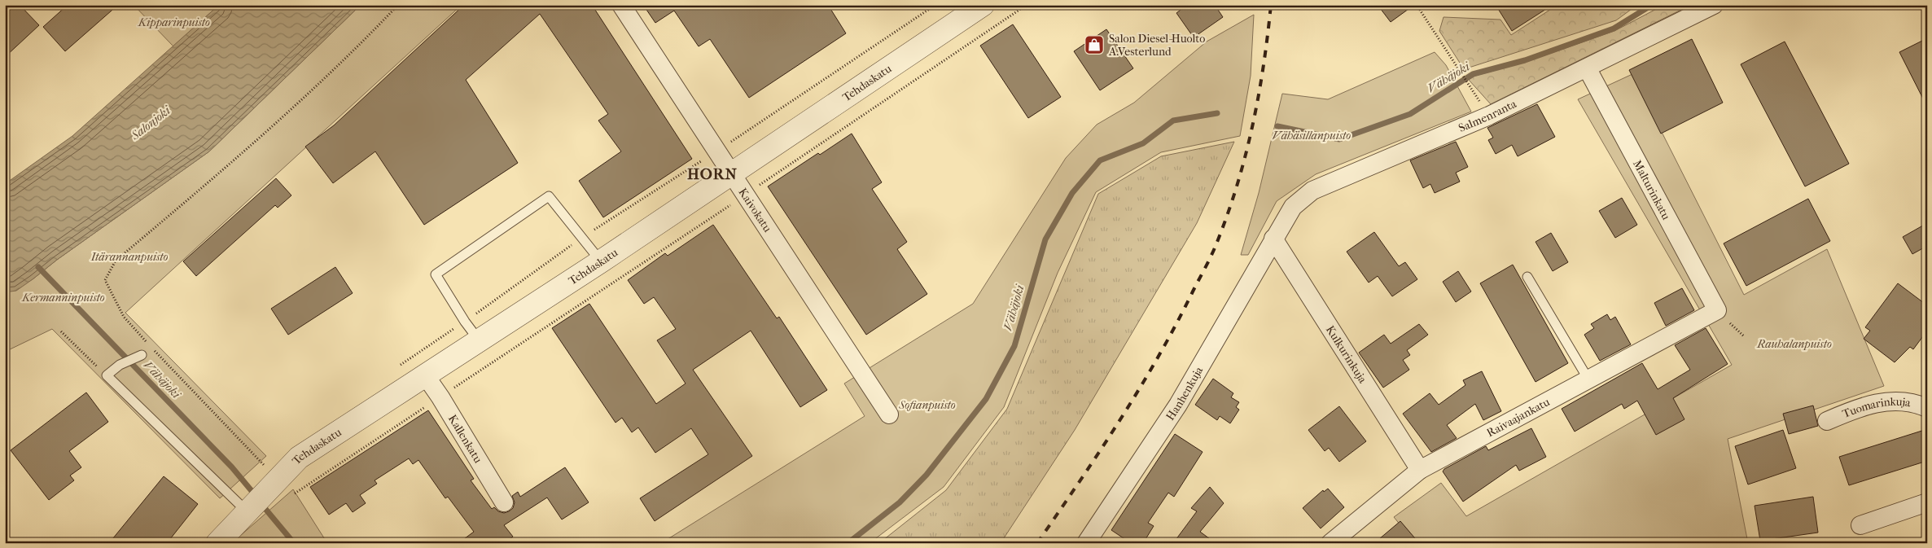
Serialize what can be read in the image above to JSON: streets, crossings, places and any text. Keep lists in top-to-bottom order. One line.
{"streets":{"street":["Tehdaskatu","Salmenranta","Malturinkatu","Kaivokatu","Kulkurinkuja","Hanhenkuja","Tuomarinkuja","Raivaajankatu","Kallenkatu"]},"crossings":[["Tehdaskatu","Kaivokatu"],["Tehdaskatu","Kallenkatu"],["Salmenranta","Malturinkatu"],["Salmenranta","Kulkurinkuja"],["Salmenranta","Hanhenkuja"],["Malturinkatu","Raivaajankatu"],["Kulkurinkuja","Hanhenkuja"],["Kulkurinkuja","Raivaajankatu"]],"districts":["HORN"],"water":["Vähäjoki","Salonjoki"],"parks":["Kipparinpuisto","Vähäsillanpuisto","Itärannanpuisto","Kermanninpuisto","Rauhalanpuisto","Sofianpuisto"],"places":{"shop":["Salon Diesel-Huolto A.Vesterlund"]}}
